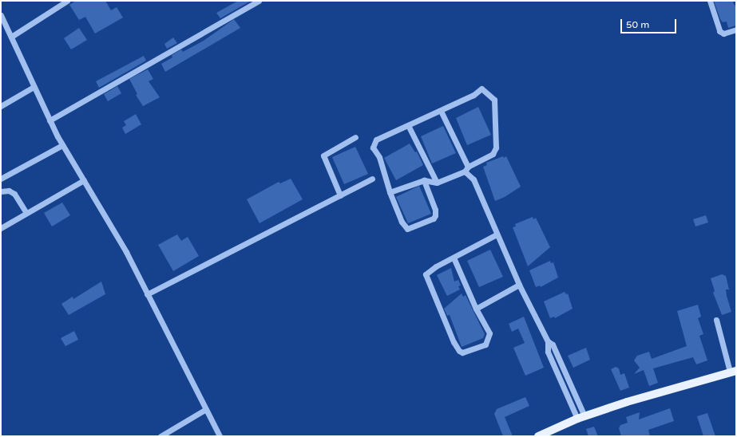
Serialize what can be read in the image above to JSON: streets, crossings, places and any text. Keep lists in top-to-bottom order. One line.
{"scale_bar":"50 m"}
